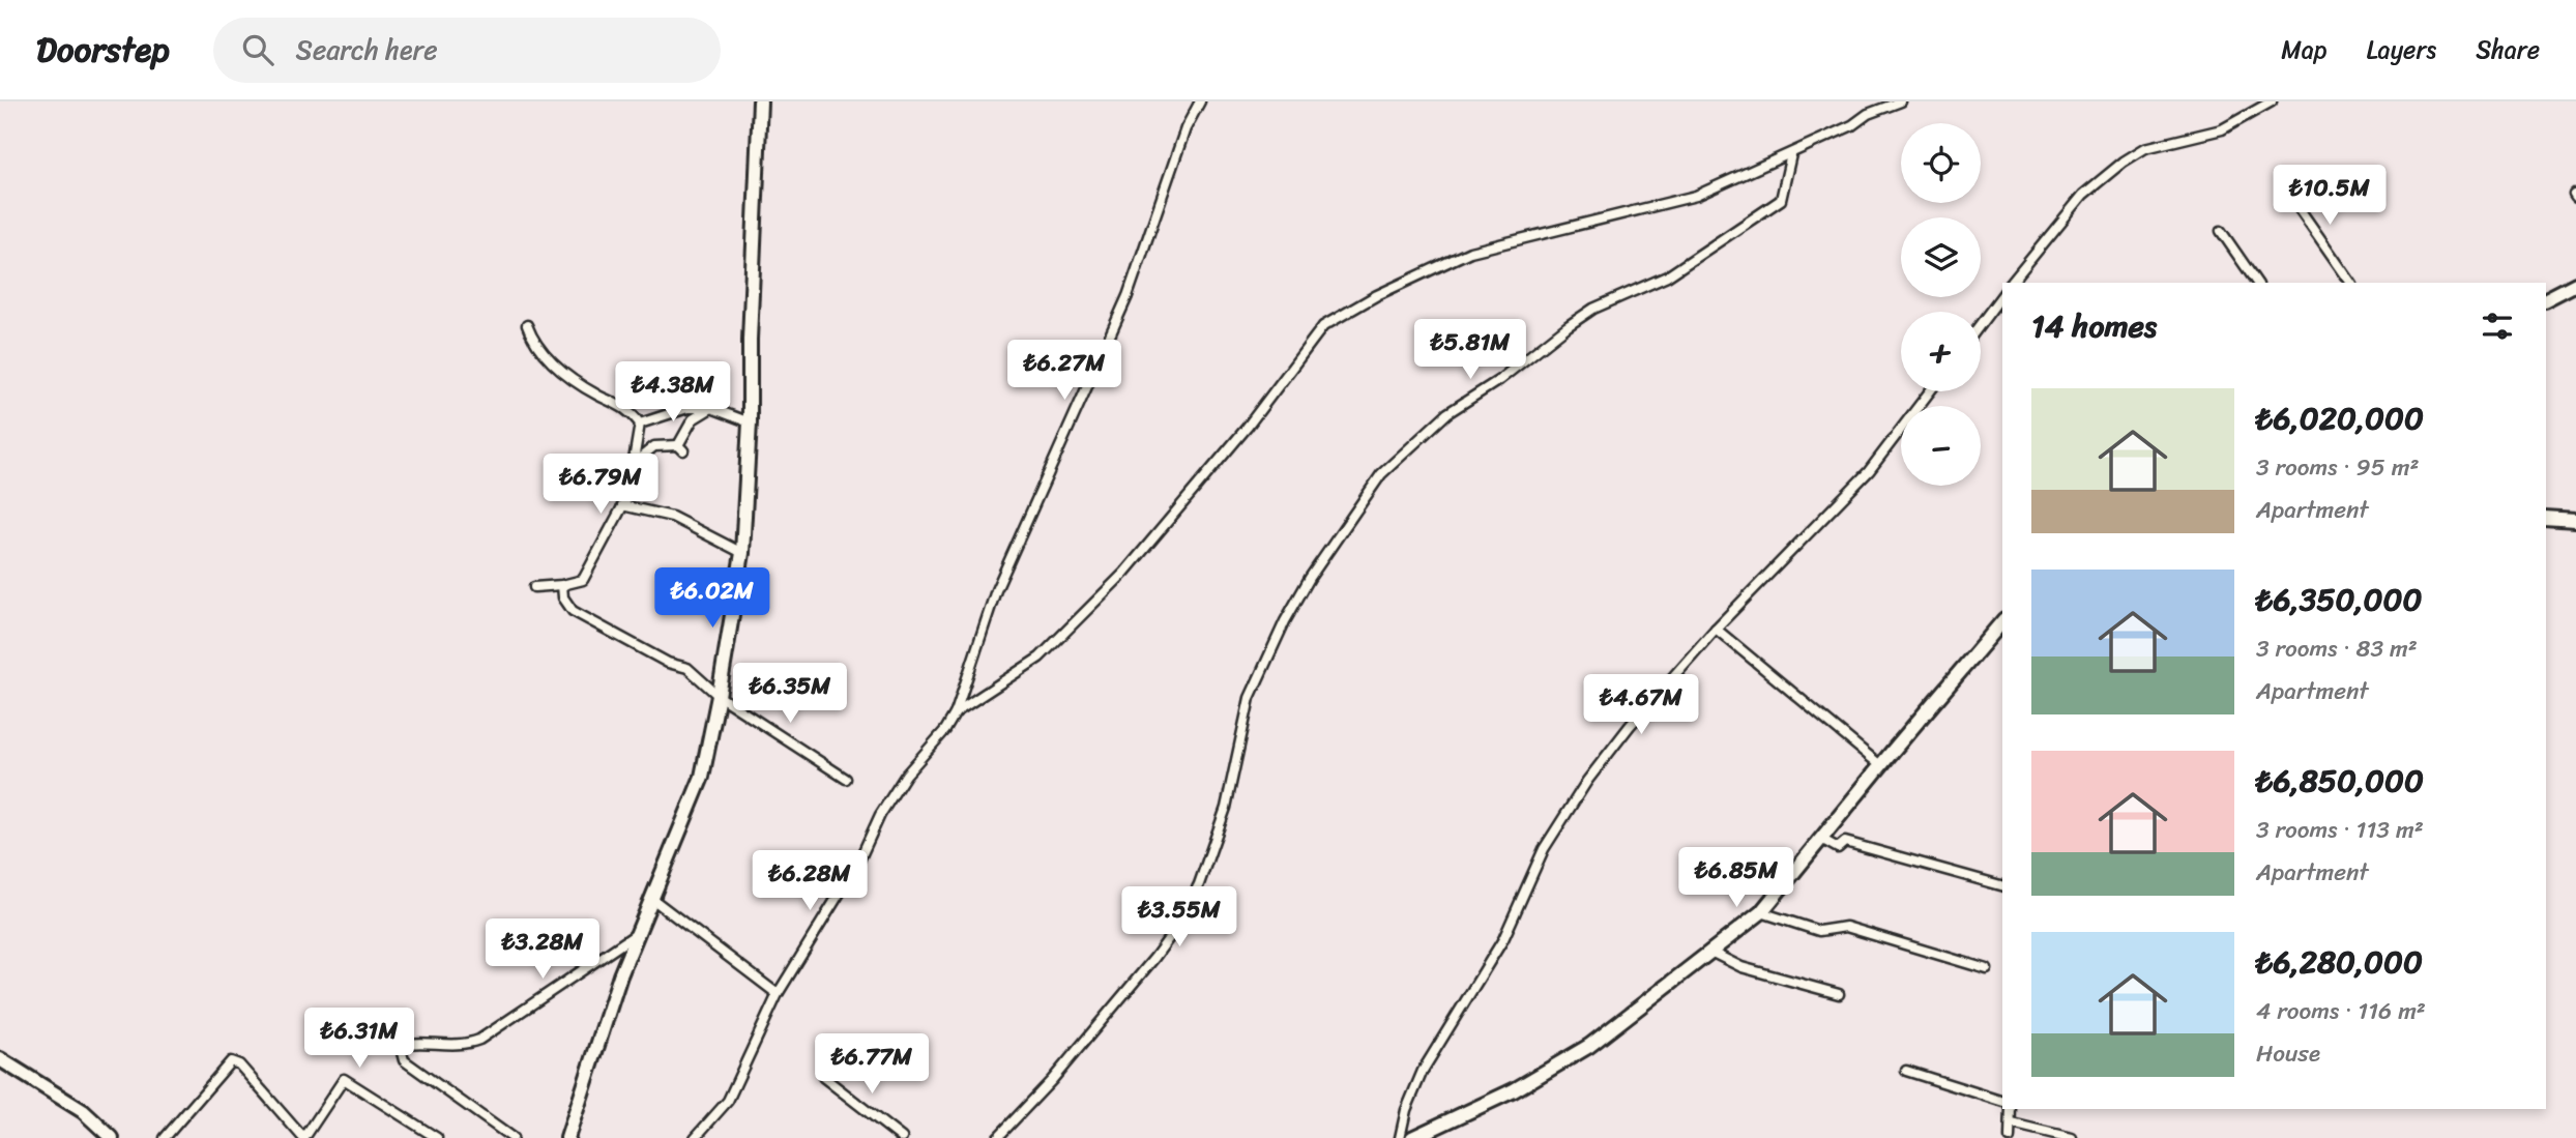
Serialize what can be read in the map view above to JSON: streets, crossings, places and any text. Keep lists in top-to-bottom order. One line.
{"page":{"header":"Doorstep","search":"Search here","nav":["Map","Layers","Share"],"map_buttons":["+","−"],"price":["₺10.5M","₺5.81M","₺6.27M","₺4.38M","₺6.79M","₺6.02M","₺6.35M","₺4.67M","₺6.85M","₺6.28M","₺3.55M","₺3.28M","₺6.31M","₺6.77M"],"heading":"14 homes","list":[{"name":"₺6,020,000","note":"3 rooms · 95 m² · Apartment"},{"name":"₺6,350,000","note":"3 rooms · 83 m² · Apartment"},{"name":"₺6,850,000","note":"3 rooms · 113 m² · Apartment"},{"name":"₺6,280,000","note":"4 rooms · 116 m² · House"}]}}
